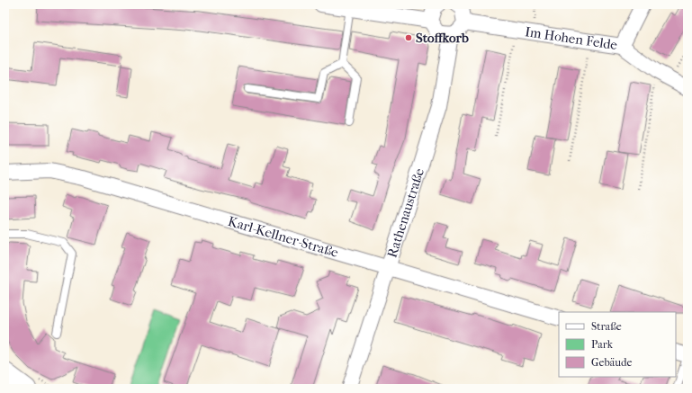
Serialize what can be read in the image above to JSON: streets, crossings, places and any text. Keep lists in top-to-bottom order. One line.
{"streets":{"street":["Im Hohen Felde","Rathenaustraße","Karl-Kellner-Straße"]},"crossings":[["Rathenaustraße","Karl-Kellner-Straße"]],"places":["Stoffkorb"],"legend":["Straße","Park","Gebäude"]}
